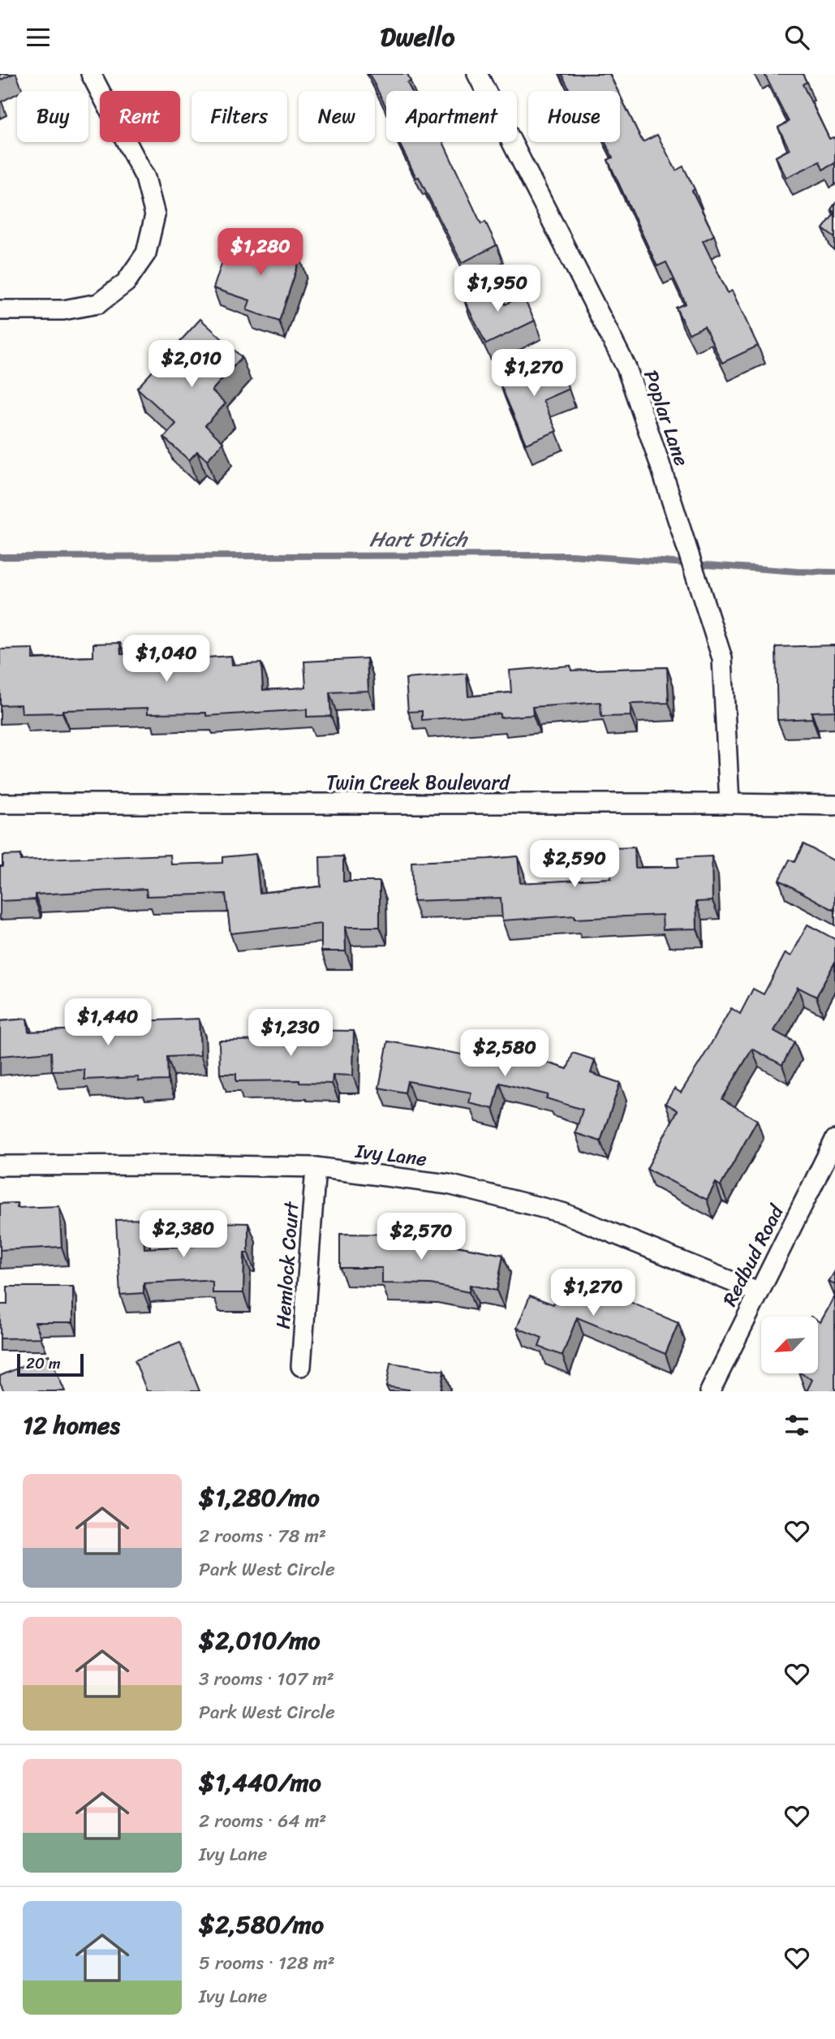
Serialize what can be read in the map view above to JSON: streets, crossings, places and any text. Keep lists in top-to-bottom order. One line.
{"streets":{"street":["Poplar Lane","Twin Creek Boulevard","Ivy Lane","Redbud Road","Hemlock Court"]},"crossings":[["Poplar Lane","Twin Creek Boulevard"],["Ivy Lane","Redbud Road"],["Ivy Lane","Hemlock Court"]],"water":["Hart Dtich"],"scale_bar":"20 m","north":"bottom left","page":{"header":"Dwello","chip":["Buy","Rent","Filters","New","Apartment","House"],"price":["$1,280","$1,950","$2,010","$1,270","$1,040","$2,590","$1,440","$1,230","$2,580","$2,380","$2,570","$1,270"],"scale":"20 m","heading":"12 homes","list":[{"name":"$1,280/mo","note":"2 rooms · 78 m² · Park West Circle"},{"name":"$2,010/mo","note":"3 rooms · 107 m² · Park West Circle"},{"name":"$1,440/mo","note":"2 rooms · 64 m² · Ivy Lane"},{"name":"$2,580/mo","note":"5 rooms · 128 m² · Ivy Lane"}]}}
